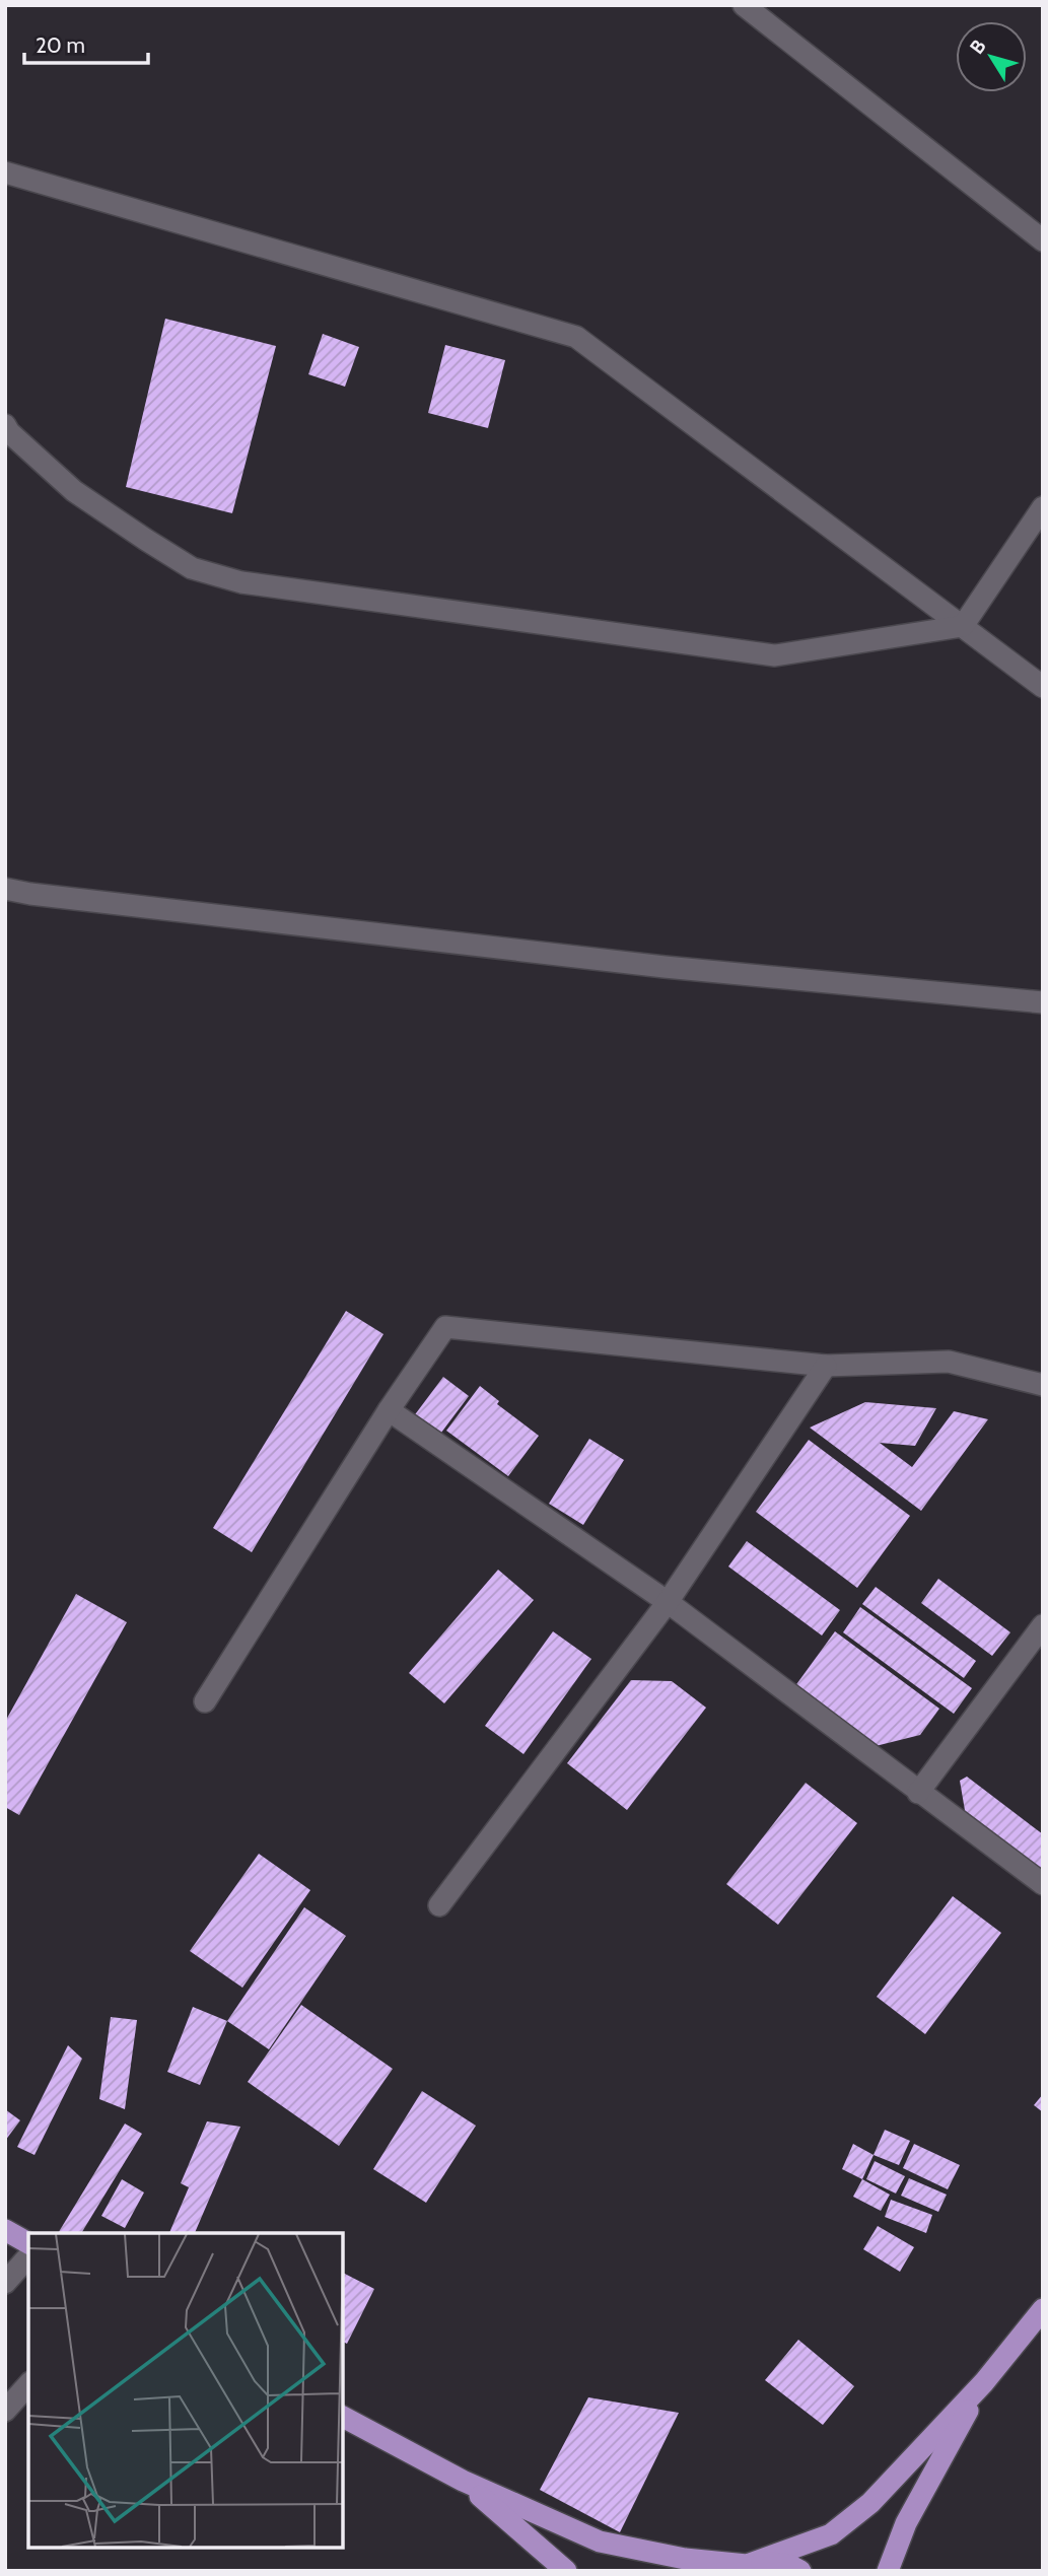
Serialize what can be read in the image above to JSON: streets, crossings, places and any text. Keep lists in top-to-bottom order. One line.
{"scale_bar":"20 m","north":"top left"}
